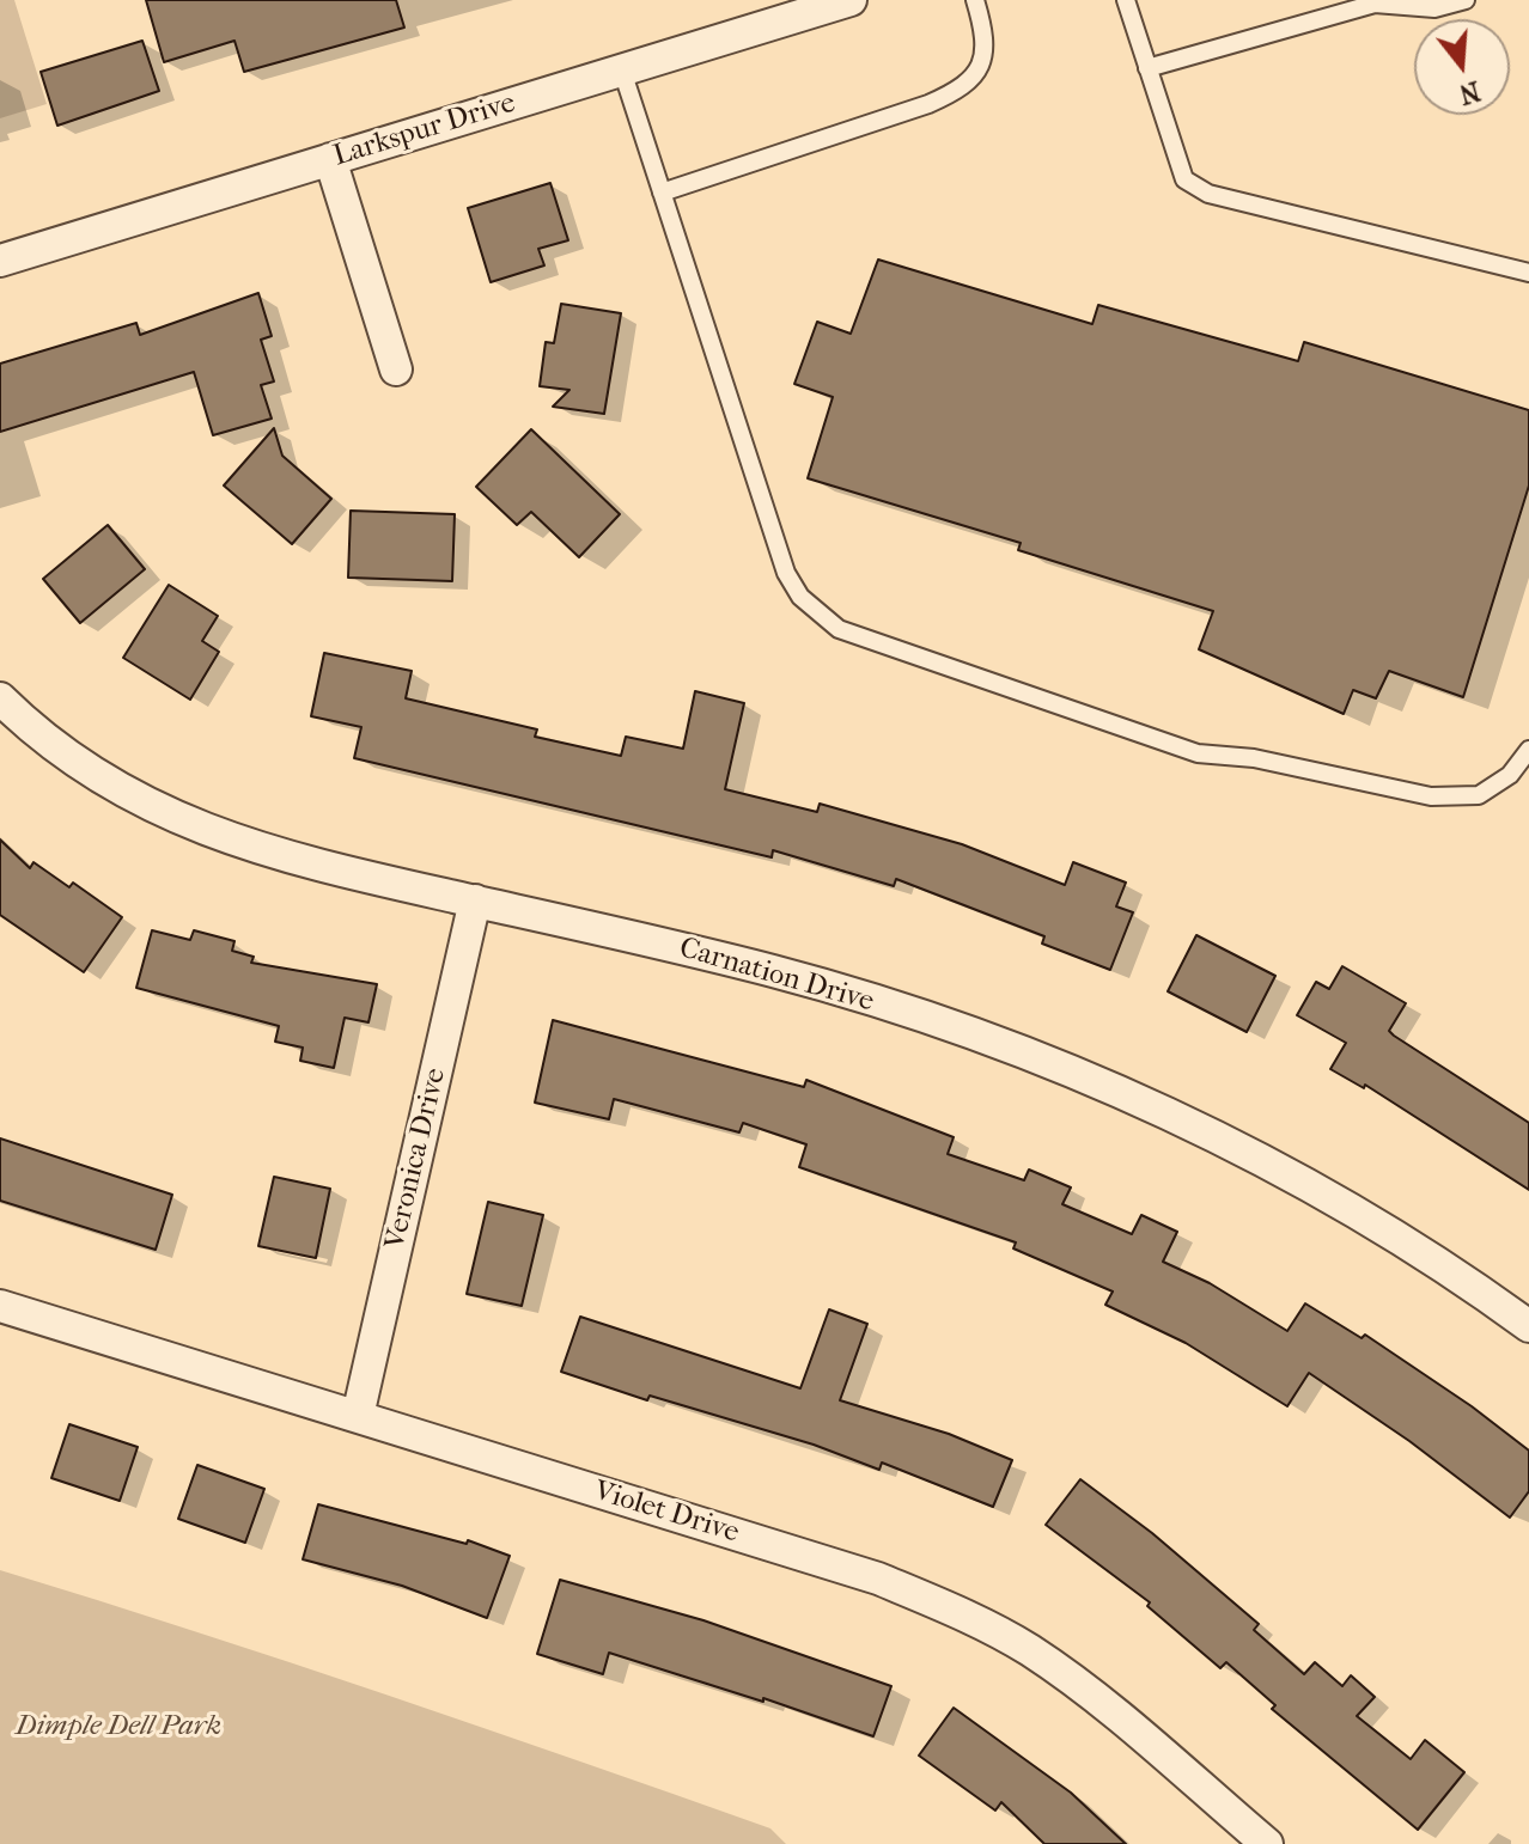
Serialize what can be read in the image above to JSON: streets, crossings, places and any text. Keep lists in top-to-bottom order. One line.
{"streets":{"street":["Larkspur Drive","Carnation Drive","Veronica Drive","Violet Drive"]},"crossings":[["Carnation Drive","Veronica Drive"],["Veronica Drive","Violet Drive"]],"parks":["Dimple Dell Park"],"north":"bottom"}
